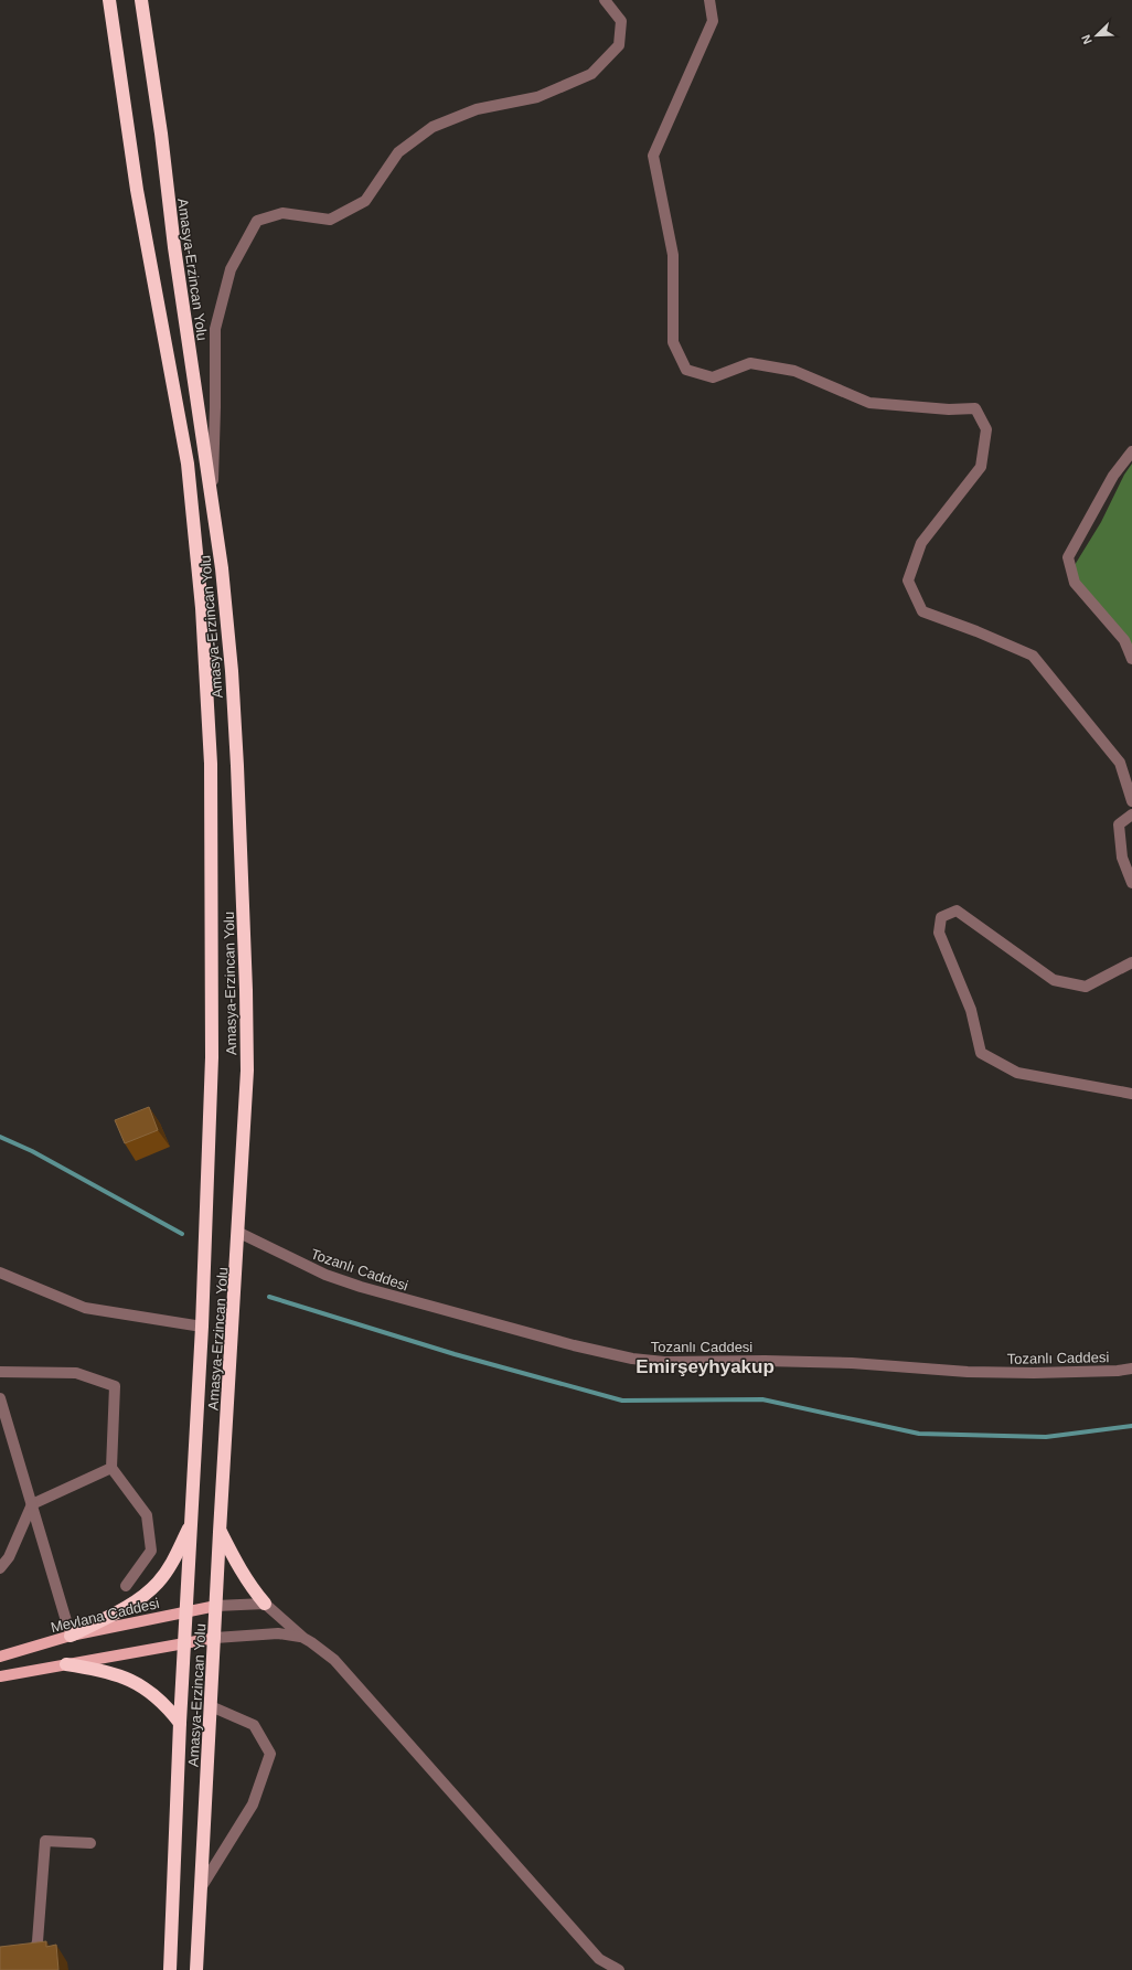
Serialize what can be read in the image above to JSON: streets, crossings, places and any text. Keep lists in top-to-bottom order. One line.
{"streets":{"highway":["Amasya-Erzincan Yolu"],"main road":["Mevlana Caddesi"],"street":["Tozanlı Caddesi"]},"crossings":[["Amasya-Erzincan Yolu","Tozanlı Caddesi"],["Amasya-Erzincan Yolu","Mevlana Caddesi"]],"districts":["Emirşeyhyakup"],"north":"bottom left"}
